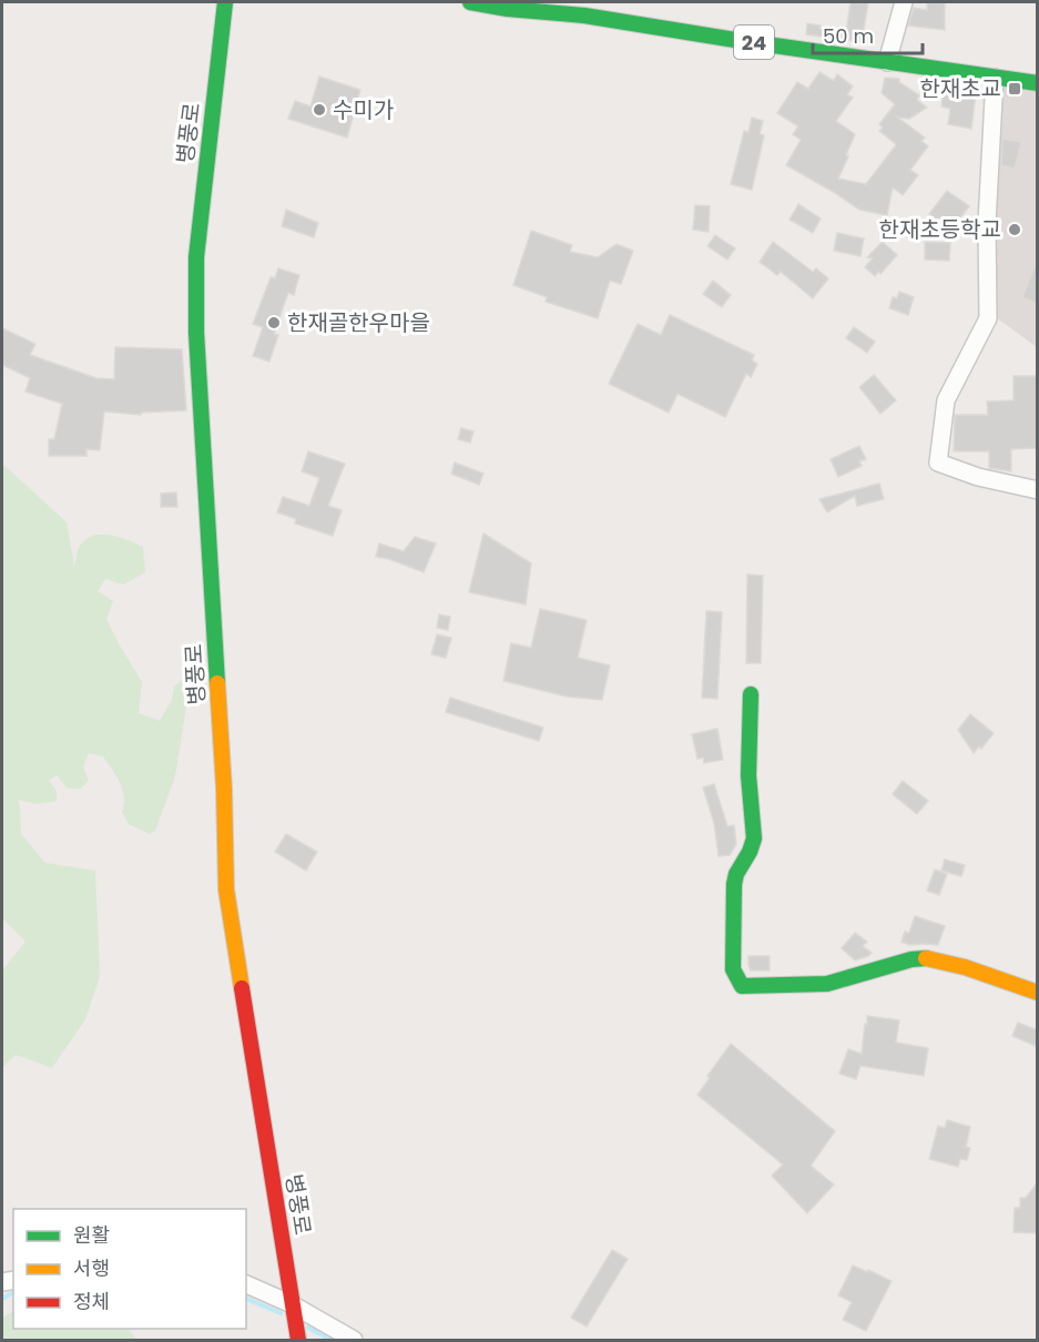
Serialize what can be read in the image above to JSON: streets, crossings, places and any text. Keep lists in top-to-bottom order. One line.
{"streets":{"main road":["24","병풍로"]},"places":{"transit":["한재초교"],"other":["수미가","한재초등학교","한재골한우마을"]},"legend":["원활","서행","정체"],"scale_bar":"50 m"}
